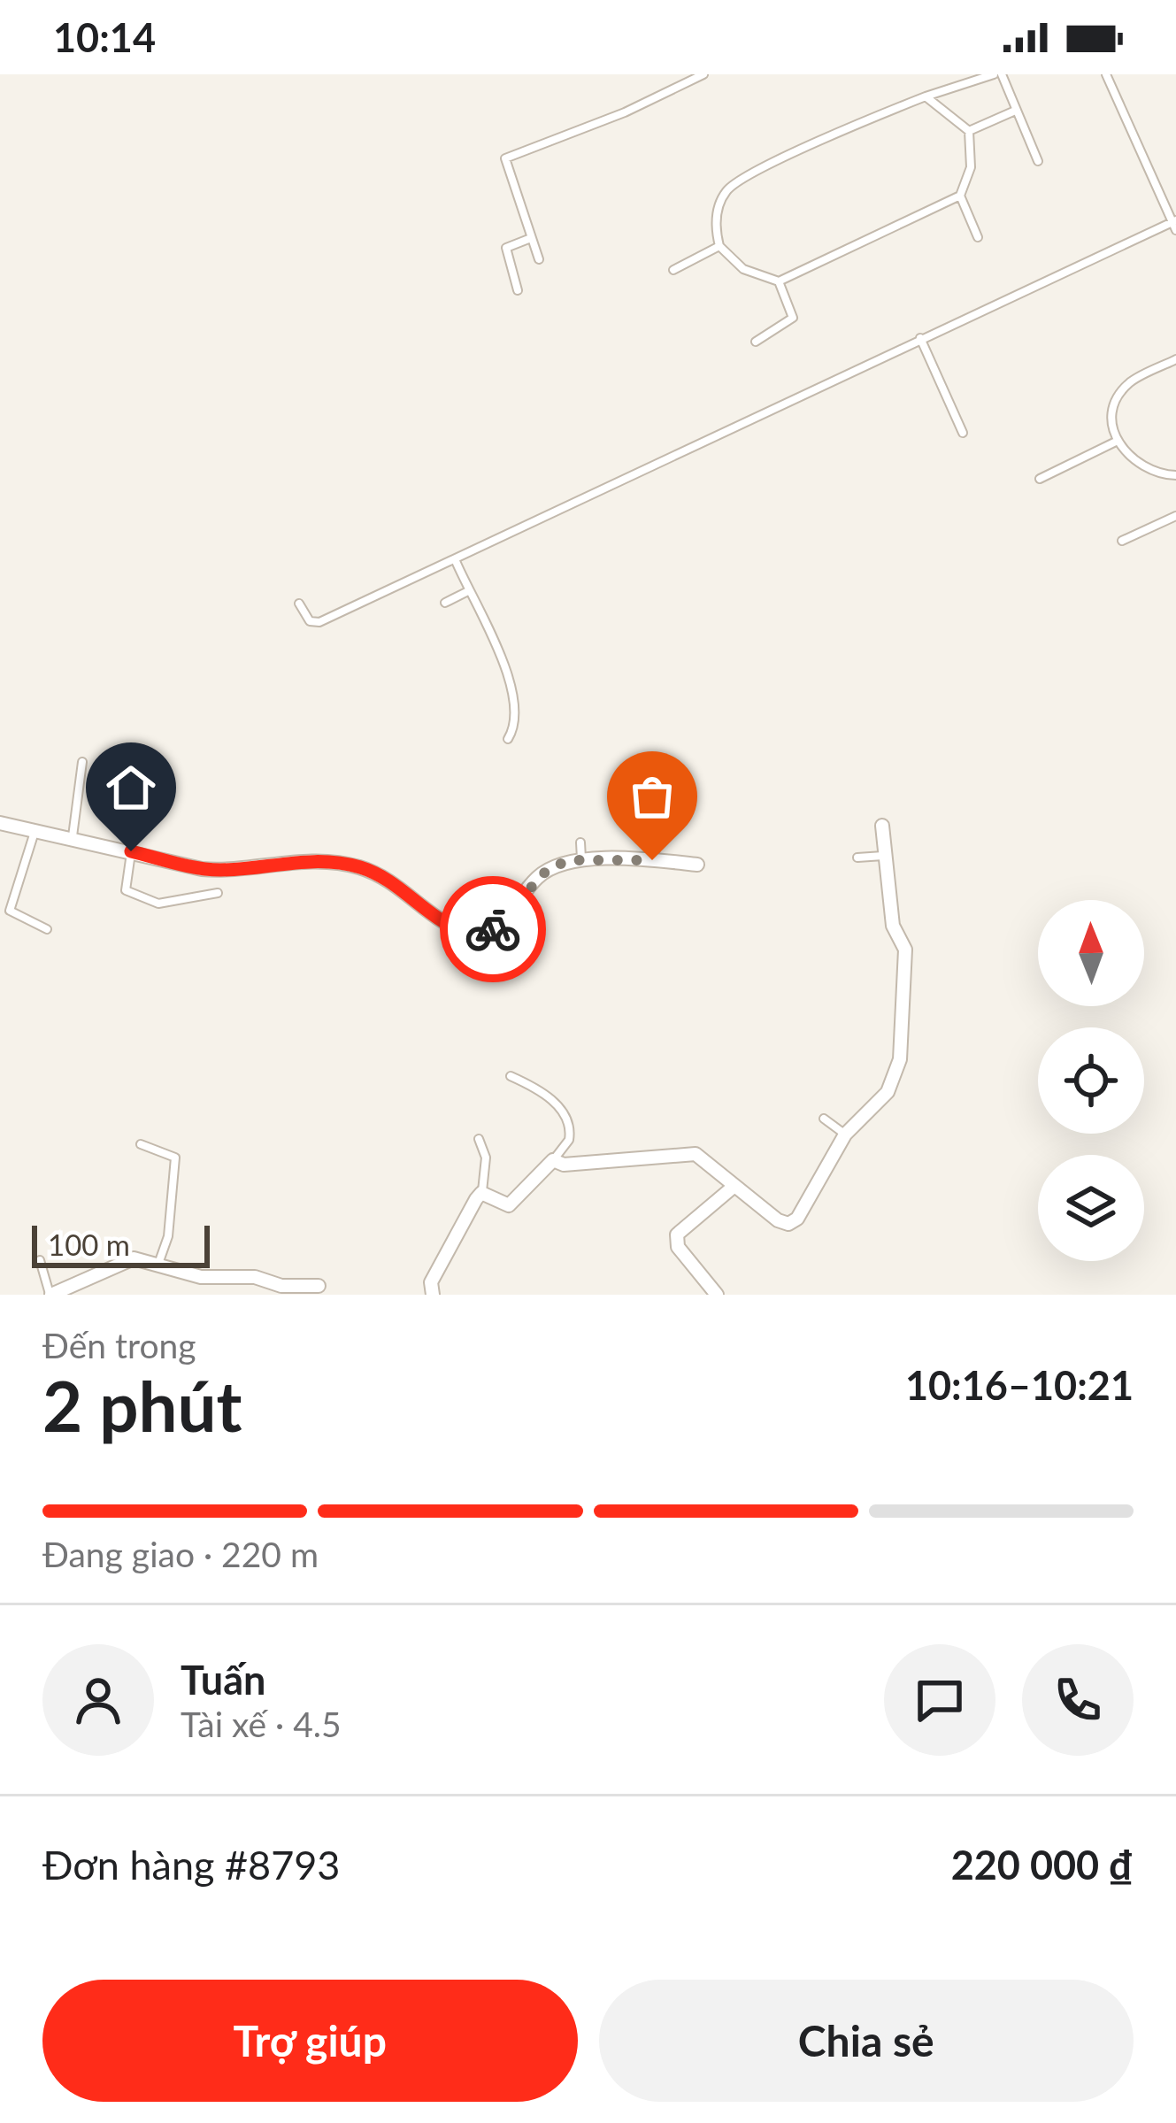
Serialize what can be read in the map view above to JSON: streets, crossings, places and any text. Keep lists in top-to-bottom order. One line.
{"scale_bar":"100 m","north":"top","page":{"status":"10:14","scale":"100 m","heading":["2 phút","Đến trong","10:16–10:21"],"panel":["Tuấn","Tài xế · 4.5","Đơn hàng #8793","220 000 ₫"],"bar":"Đang giao · 220 m","buttons":["Trợ giúp","Chia sẻ"]}}
